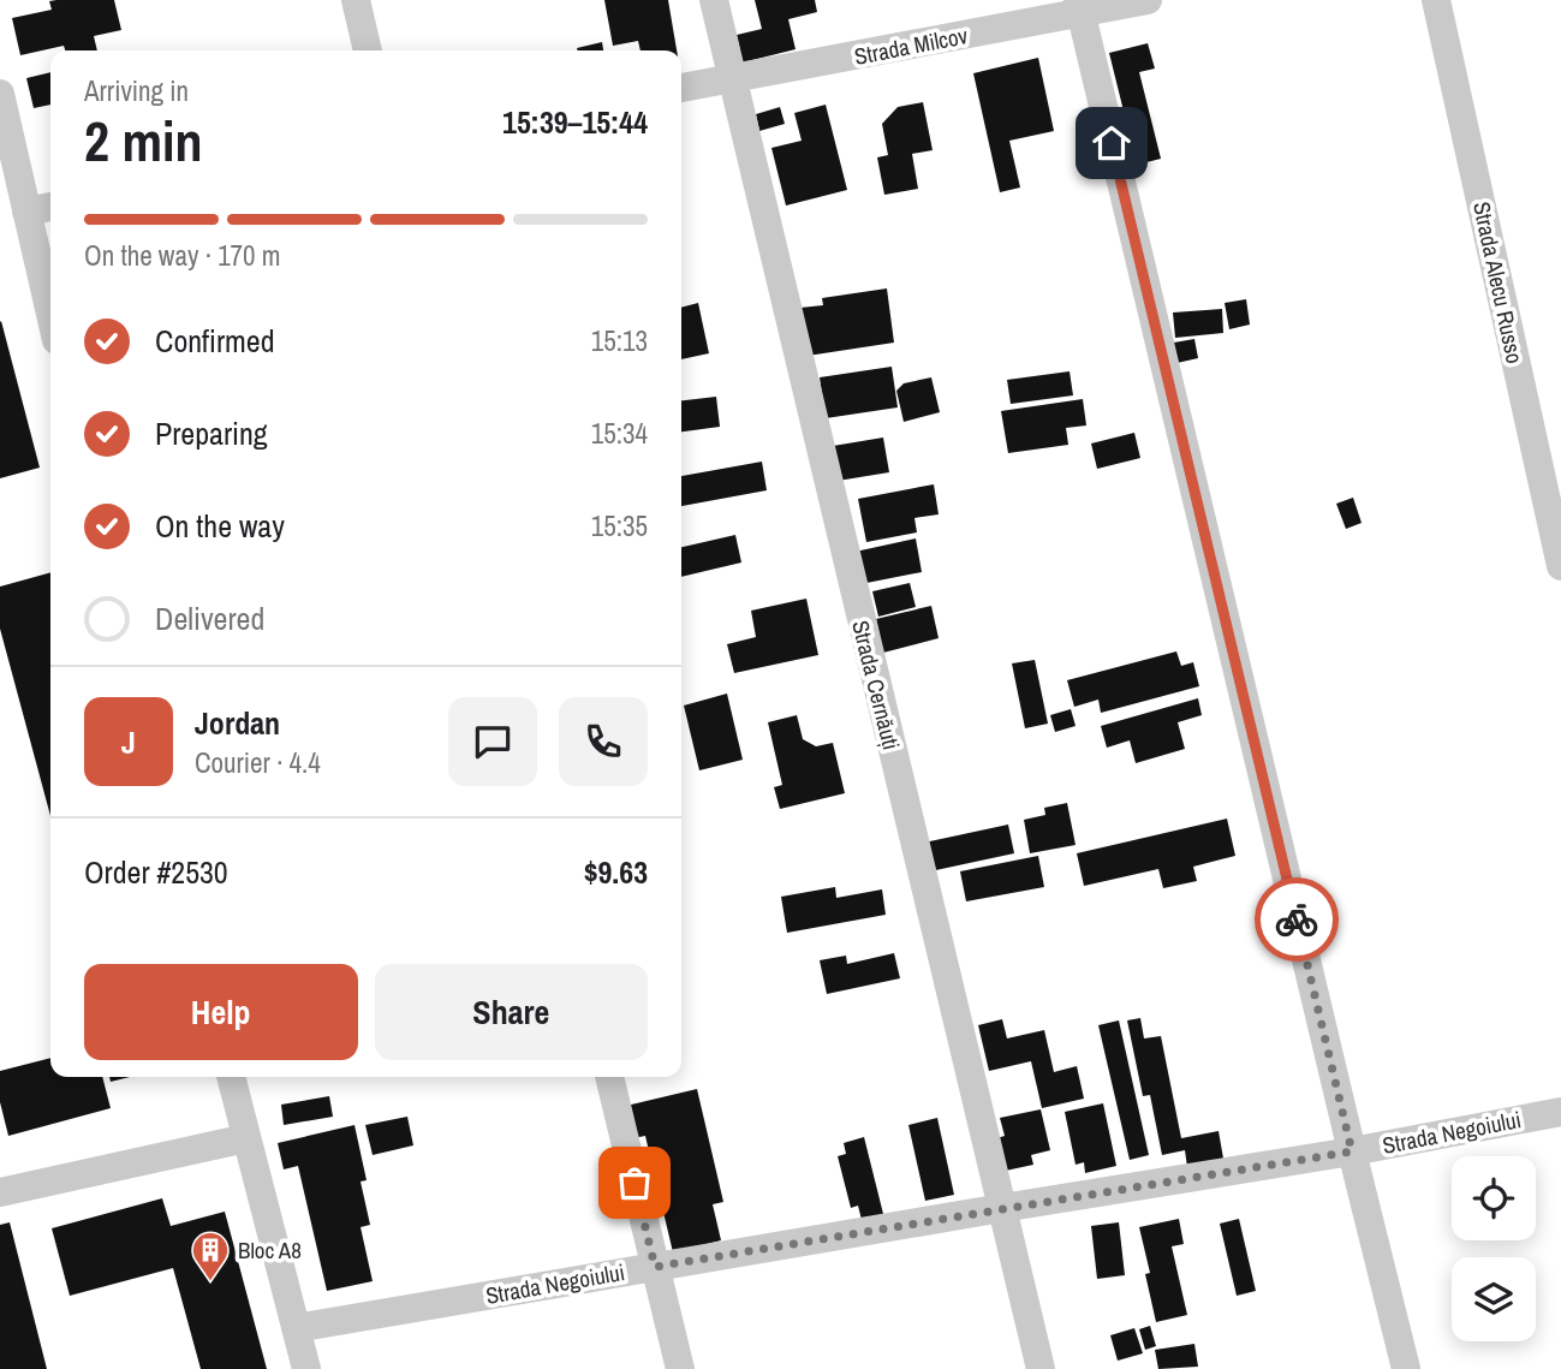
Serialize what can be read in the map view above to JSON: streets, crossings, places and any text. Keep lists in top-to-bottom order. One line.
{"streets":{"street":["Strada Milcov","Strada Alecu Russo","Strada Cernăuți","Strada Negoiului"]},"crossings":[["Strada Milcov","Strada Cernăuți"],["Strada Cernăuți","Strada Negoiului"]],"places":{"building":["Bloc A8"]},"page":{"heading":["2 min","Arriving in","15:39–15:44"],"panel":["Jordan","Courier · 4.4","Order #2530","$9.63"],"bar":"On the way · 170 m","list":[["Confirmed","15:13"],["Preparing","15:34"],["On the way","15:35"],"Delivered"],"round":"J","buttons":["Help","Share"]}}
